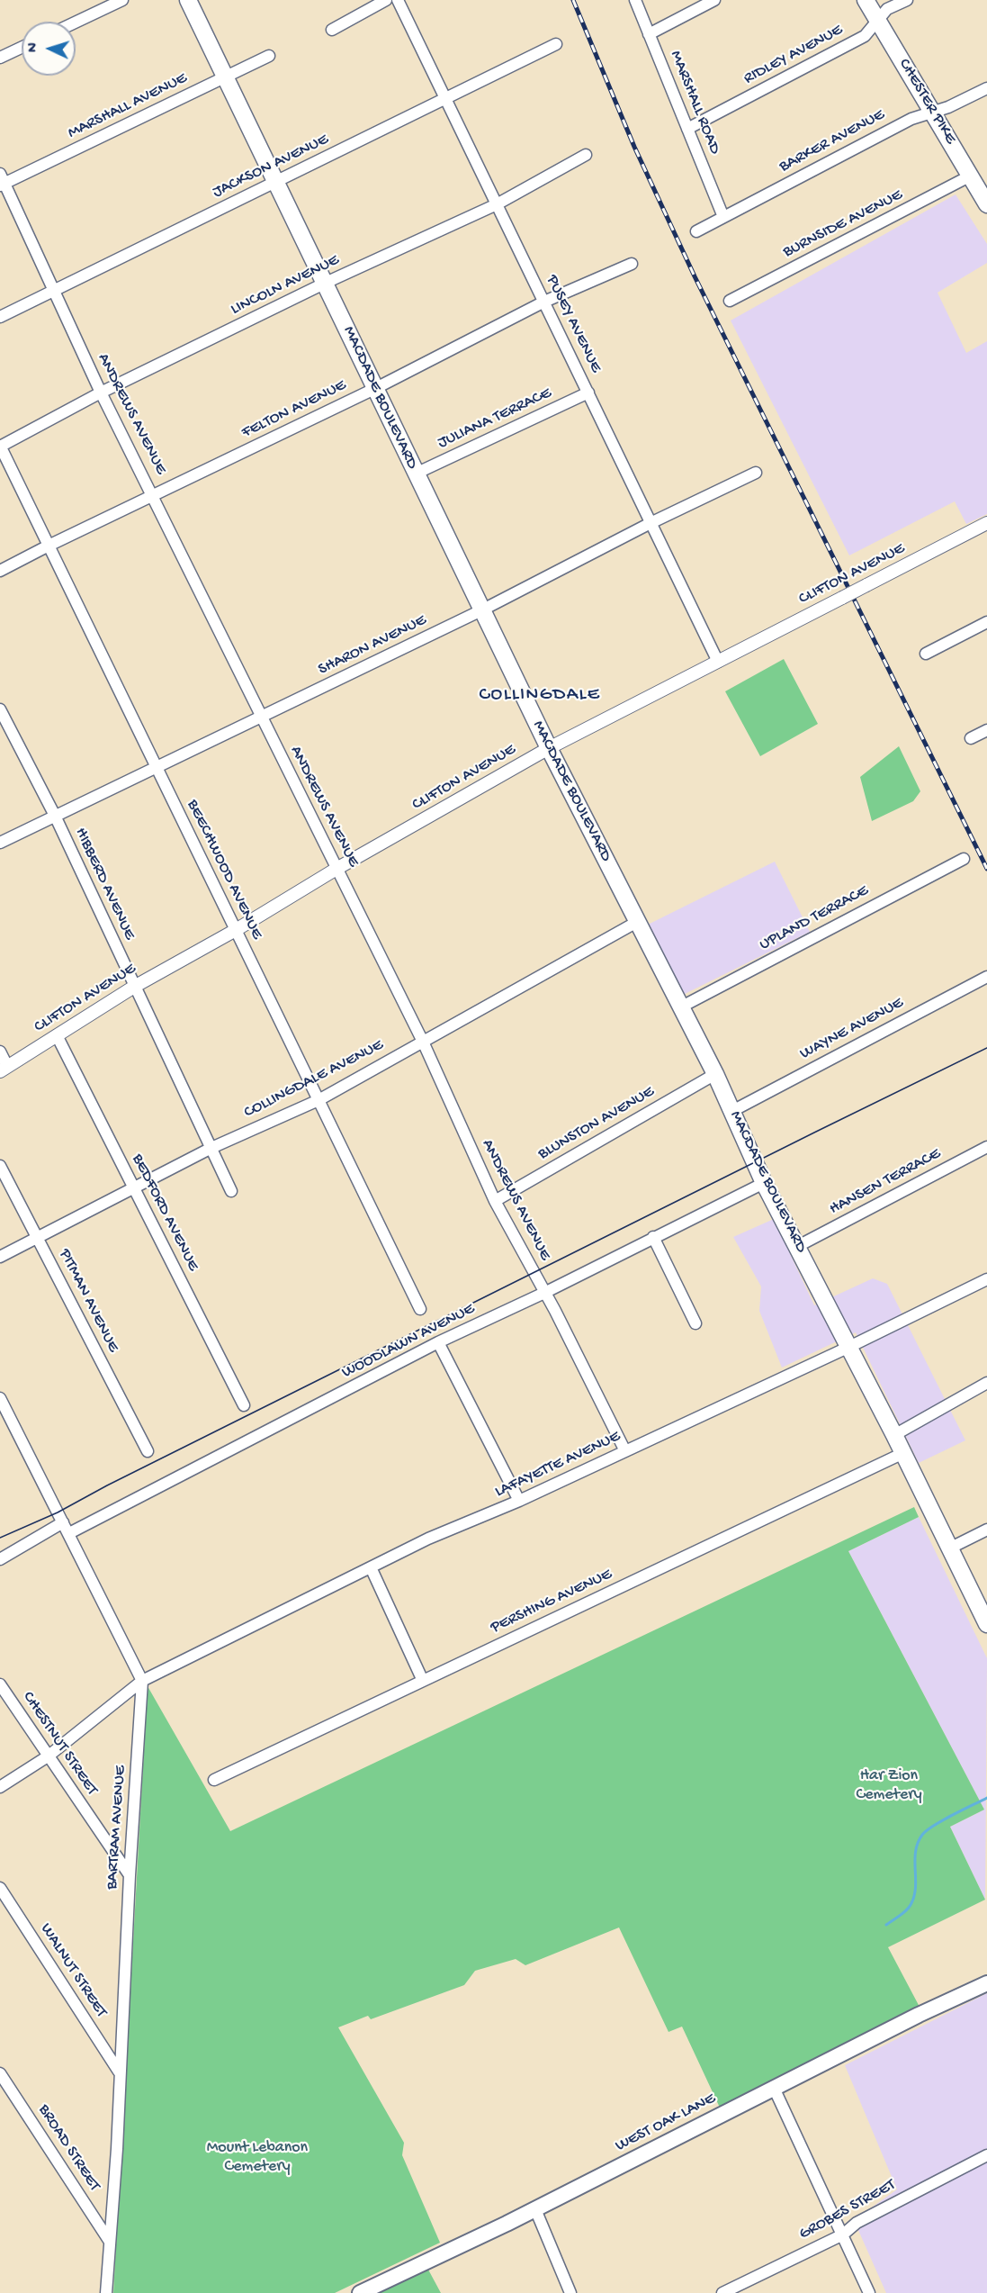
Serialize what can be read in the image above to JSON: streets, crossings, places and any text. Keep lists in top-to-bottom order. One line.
{"streets":{"main road":["CHESTER PIKE","MACDADE BOULEVARD","WEST OAK LANE"],"street":["RIDLEY AVENUE","MARSHALL ROAD","MARSHALL AVENUE","BARKER AVENUE","JACKSON AVENUE","BURNSIDE AVENUE","LINCOLN AVENUE","PUSEY AVENUE","FELTON AVENUE","ANDREWS AVENUE","JULIANA TERRACE","CLIFTON AVENUE","SHARON AVENUE","BEECHWOOD AVENUE","HIBBERD AVENUE","UPLAND TERRACE","WAYNE AVENUE","COLLINGDALE AVENUE","BLUNSTON AVENUE","HANSEN TERRACE","BEDFORD AVENUE","PITMAN AVENUE","WOODLAWN AVENUE","LAFAYETTE AVENUE","PERSHING AVENUE","CHESTNUT STREET","BARTRAM AVENUE","WALNUT STREET","BROAD STREET","GROBES STREET"]},"crossings":[["RIDLEY AVENUE","CHESTER PIKE"],["RIDLEY AVENUE","MARSHALL ROAD"],["CHESTER PIKE","BARKER AVENUE"],["CHESTER PIKE","BURNSIDE AVENUE"],["MARSHALL ROAD","BARKER AVENUE"],["MARSHALL AVENUE","MACDADE BOULEVARD"],["MARSHALL AVENUE","ANDREWS AVENUE"],["JACKSON AVENUE","PUSEY AVENUE"],["JACKSON AVENUE","MACDADE BOULEVARD"],["JACKSON AVENUE","ANDREWS AVENUE"],["LINCOLN AVENUE","PUSEY AVENUE"],["LINCOLN AVENUE","MACDADE BOULEVARD"],["LINCOLN AVENUE","ANDREWS AVENUE"],["LINCOLN AVENUE","BEECHWOOD AVENUE"],["PUSEY AVENUE","FELTON AVENUE"],["PUSEY AVENUE","JULIANA TERRACE"],["PUSEY AVENUE","CLIFTON AVENUE"],["PUSEY AVENUE","SHARON AVENUE"],["MACDADE BOULEVARD","FELTON AVENUE"],["MACDADE BOULEVARD","JULIANA TERRACE"],["MACDADE BOULEVARD","CLIFTON AVENUE"],["MACDADE BOULEVARD","SHARON AVENUE"],["MACDADE BOULEVARD","UPLAND TERRACE"],["MACDADE BOULEVARD","WAYNE AVENUE"],["MACDADE BOULEVARD","COLLINGDALE AVENUE"],["MACDADE BOULEVARD","BLUNSTON AVENUE"],["MACDADE BOULEVARD","HANSEN TERRACE"],["MACDADE BOULEVARD","WOODLAWN AVENUE"],["MACDADE BOULEVARD","LAFAYETTE AVENUE"],["MACDADE BOULEVARD","PERSHING AVENUE"],["FELTON AVENUE","ANDREWS AVENUE"],["FELTON AVENUE","BEECHWOOD AVENUE"],["ANDREWS AVENUE","CLIFTON AVENUE"],["ANDREWS AVENUE","SHARON AVENUE"],["ANDREWS AVENUE","COLLINGDALE AVENUE"],["ANDREWS AVENUE","BLUNSTON AVENUE"],["ANDREWS AVENUE","WOODLAWN AVENUE"],["ANDREWS AVENUE","LAFAYETTE AVENUE"],["CLIFTON AVENUE","BEECHWOOD AVENUE"],["CLIFTON AVENUE","HIBBERD AVENUE"],["CLIFTON AVENUE","BEDFORD AVENUE"],["SHARON AVENUE","BEECHWOOD AVENUE"],["SHARON AVENUE","HIBBERD AVENUE"],["BEECHWOOD AVENUE","COLLINGDALE AVENUE"],["HIBBERD AVENUE","COLLINGDALE AVENUE"],["COLLINGDALE AVENUE","BEDFORD AVENUE"],["COLLINGDALE AVENUE","PITMAN AVENUE"],["WOODLAWN AVENUE","BARTRAM AVENUE"],["LAFAYETTE AVENUE","CHESTNUT STREET"],["LAFAYETTE AVENUE","BARTRAM AVENUE"],["CHESTNUT STREET","BARTRAM AVENUE"],["BARTRAM AVENUE","WALNUT STREET"],["BARTRAM AVENUE","BROAD STREET"]],"districts":["COLLINGDALE"],"parks":["Har Zion Cemetery","Mount Lebanon Cemetery"],"north":"left"}
